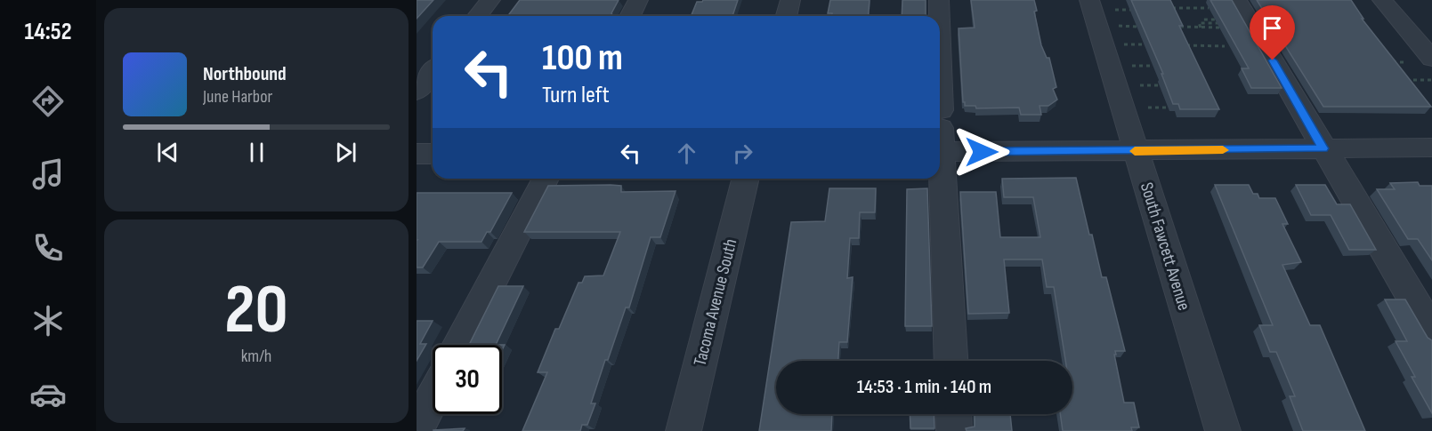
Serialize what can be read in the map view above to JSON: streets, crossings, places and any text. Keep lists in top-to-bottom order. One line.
{"streets":{"street":["South Fawcett Avenue","Tacoma Avenue South"]},"page":{"tabs":"14:52","turn":["100 m","Turn left"],"song":["Northbound","June Harbor"],"tile":["20","km/h"],"limit":"30","trip":"14:53 · 1 min · 140 m"}}
